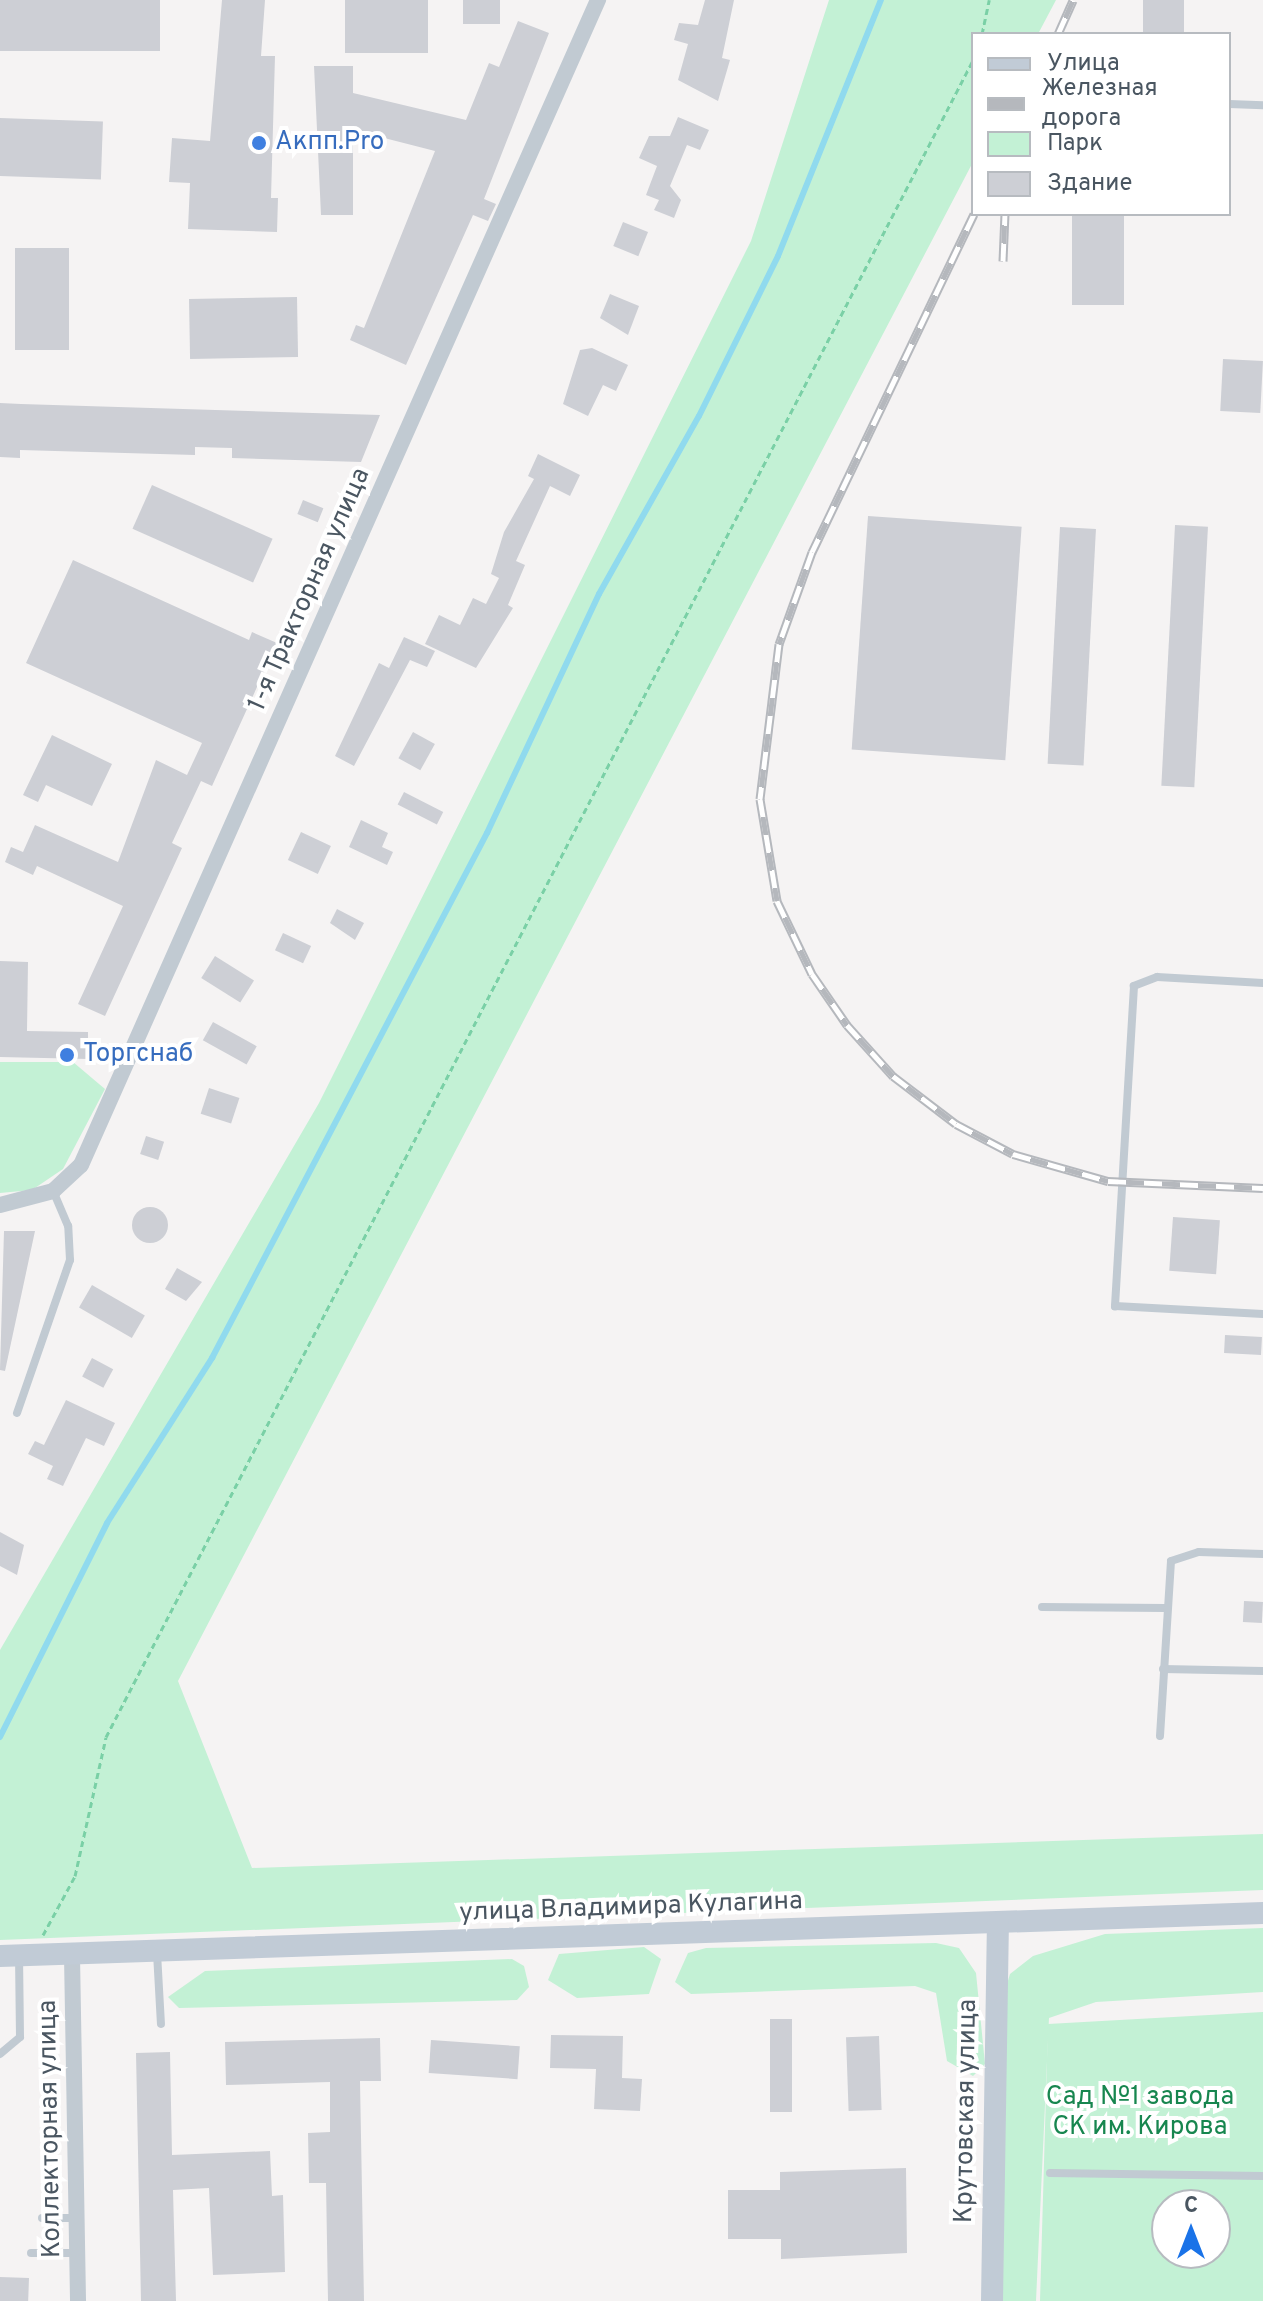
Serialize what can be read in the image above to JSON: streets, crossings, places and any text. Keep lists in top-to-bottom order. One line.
{"streets":{"street":["1-я Тракторная улица","улица Владимира Кулагина","Крутовская улица","Коллекторная улица"]},"crossings":[["улица Владимира Кулагина","Крутовская улица"],["улица Владимира Кулагина","Коллекторная улица"]],"parks":["Сад №1 завода СК им. Кирова"],"places":["Акпп.Pro","Торгснаб"],"legend":["Улица","Железная дорога","Парк","Здание"],"north":"top"}
